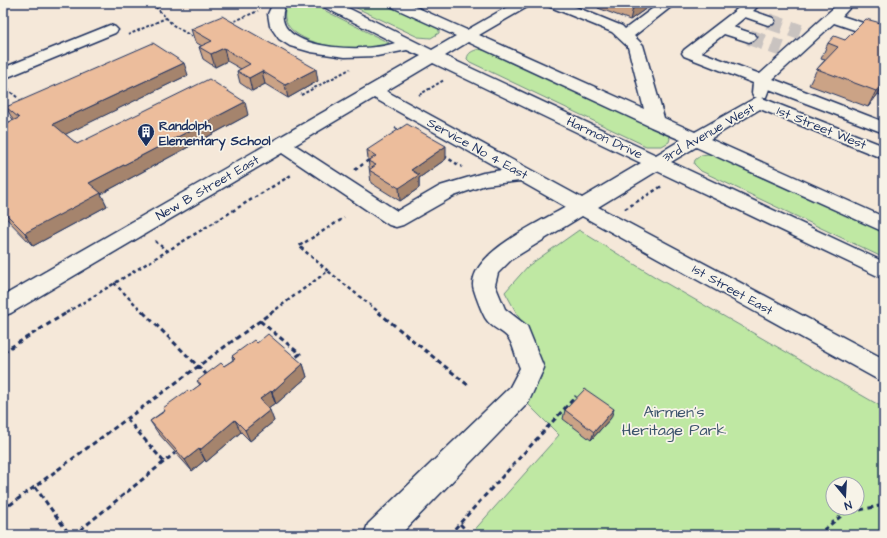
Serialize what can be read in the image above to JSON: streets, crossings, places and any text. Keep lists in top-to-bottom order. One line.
{"streets":{"street":["1st Street West","3rd Avenue West","Harmon Drive","Service No 4 East","New B Street East","1st Street East"]},"crossings":[["1st Street West","3rd Avenue West"],["3rd Avenue West","Harmon Drive"],["3rd Avenue West","Service No 4 East"],["3rd Avenue West","1st Street East"],["Harmon Drive","New B Street East"],["Service No 4 East","New B Street East"],["Service No 4 East","1st Street East"]],"parks":["Airmen's Heritage Park"],"places":{"building":["Randolph Elementary School"]},"north":"bottom"}
